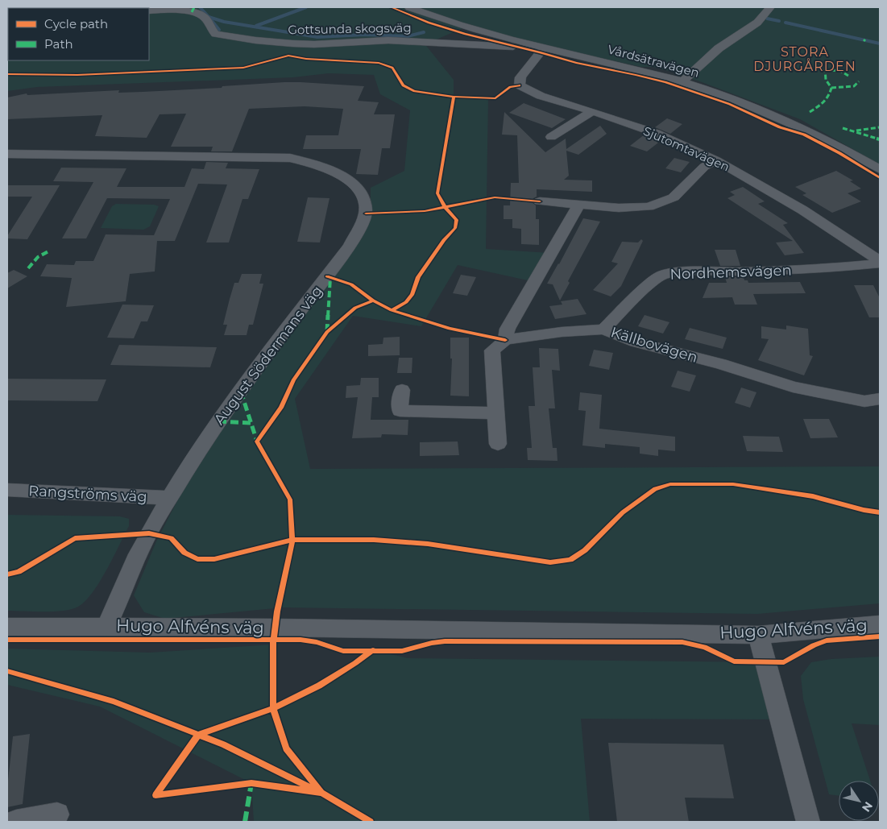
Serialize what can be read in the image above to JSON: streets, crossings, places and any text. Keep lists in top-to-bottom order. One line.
{"streets":{"street":["Gottsunda skogsväg","Vårdsätravägen","Sjutomtavägen","Nordhemsvägen","Källbovägen","August Södermans väg","Rangströms väg","Hugo Alfvéns väg"]},"crossings":[["Gottsunda skogsväg","Vårdsätravägen"],["Gottsunda skogsväg","Sjutomtavägen"],["Vårdsätravägen","Sjutomtavägen"],["Sjutomtavägen","Nordhemsvägen"],["Nordhemsvägen","Källbovägen"],["August Södermans väg","Rangströms väg"],["August Södermans väg","Hugo Alfvéns väg"]],"districts":["STORA DJURGÅRDEN"],"legend":["Cycle path","Path"],"north":"bottom right"}
